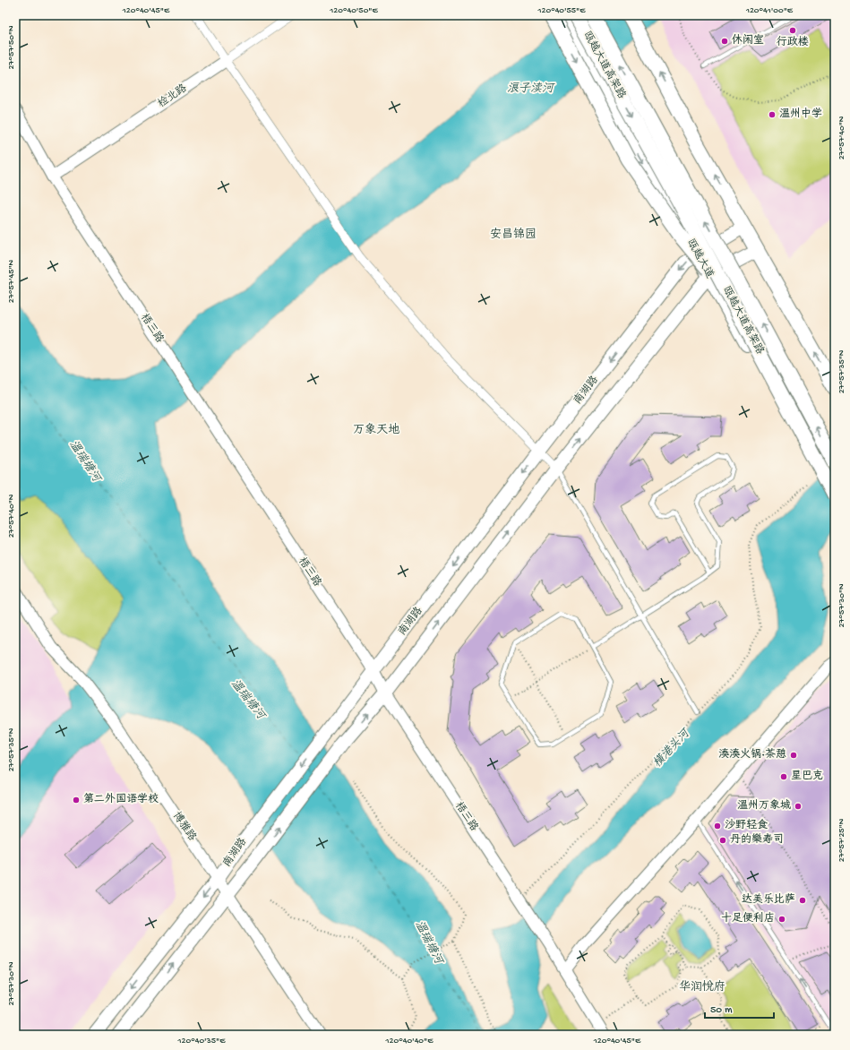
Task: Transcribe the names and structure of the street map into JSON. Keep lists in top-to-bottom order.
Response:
{
  "streets": {
    "highway": ["瓯越大道高架路", "瓯越大道"],
    "main road": ["南湖路"],
    "street": ["检北路", "梧三路", "博雅路"]
  },
  "crossings": [
    ["检北路", "梧三路"],
    ["瓯越大道", "南湖路"],
    ["梧三路", "南湖路"],
    ["南湖路", "博雅路"]
  ],
  "districts": ["安昌锦园", "万象天地", "华润悦府"],
  "water": ["浪子渎河", "温瑞塘河", "横港头河"],
  "places": [
    "行政楼",
    "休闲室",
    "温州中学",
    "湊湊火锅·茶憩",
    "星巴克",
    "第二外国语学校",
    "温州万象城",
    "沙野轻食",
    "丹的樂寿司",
    "达美乐比萨",
    "十足便利店"
  ],
  "scale_bar": "50 m",
  "coordinates": [
    "120°40'45\"E",
    "120°40'50\"E",
    "120°40'55\"E",
    "120°41'00\"E",
    "27°57'50\"N",
    "27°57'40\"N",
    "27°57'45\"N",
    "27°57'35\"N",
    "27°57'30\"N",
    "27°57'25\"N",
    "120°40'35\"E",
    "120°40'40\"E"
  ]
}
